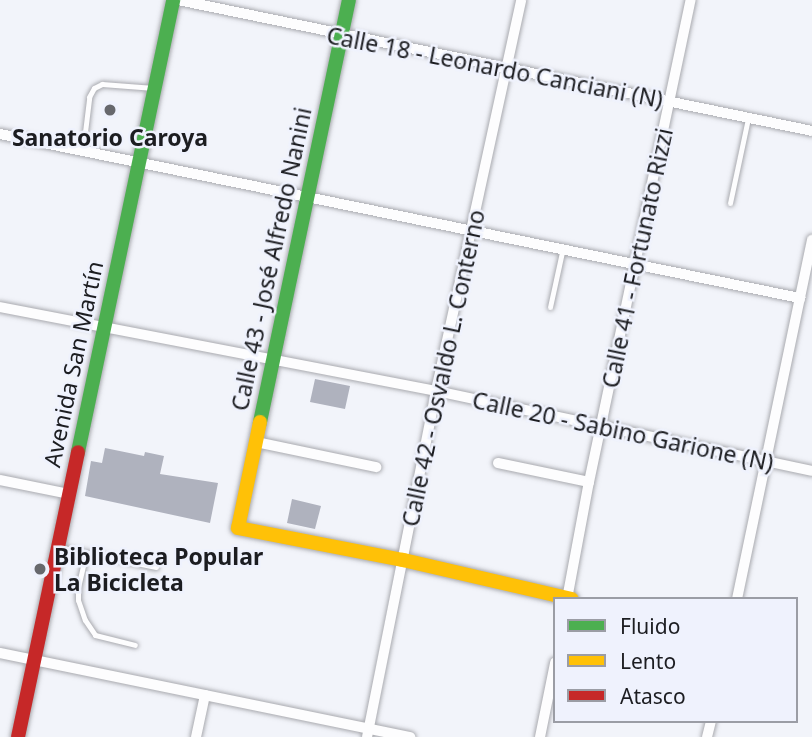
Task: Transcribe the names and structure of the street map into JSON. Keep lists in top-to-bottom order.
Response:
{
  "streets": {
    "street": [
      "Calle 18 - Leonardo Canciani (N)",
      "Calle 41 - Fortunato Rizzi",
      "Calle 43 - José Alfredo Nanini",
      "Avenida San Martín",
      "Calle 42 - Osvaldo L. Conterno",
      "Calle 20 - Sabino Garione (N)"
    ]
  },
  "crossings": [
    ["Calle 18 - Leonardo Canciani (N)", "Calle 41 - Fortunato Rizzi"],
    ["Calle 18 - Leonardo Canciani (N)", "Calle 43 - José Alfredo Nanini"],
    ["Calle 18 - Leonardo Canciani (N)", "Avenida San Martín"],
    ["Calle 18 - Leonardo Canciani (N)", "Calle 42 - Osvaldo L. Conterno"],
    ["Calle 41 - Fortunato Rizzi", "Calle 20 - Sabino Garione (N)"],
    ["Calle 43 - José Alfredo Nanini", "Calle 42 - Osvaldo L. Conterno"],
    ["Calle 43 - José Alfredo Nanini", "Calle 20 - Sabino Garione (N)"],
    ["Avenida San Martín", "Calle 20 - Sabino Garione (N)"],
    ["Calle 42 - Osvaldo L. Conterno", "Calle 20 - Sabino Garione (N)"]
  ],
  "places": ["Sanatorio Caroya", "Biblioteca Popular La Bicicleta"],
  "legend": ["Fluido", "Lento", "Atasco"]
}
